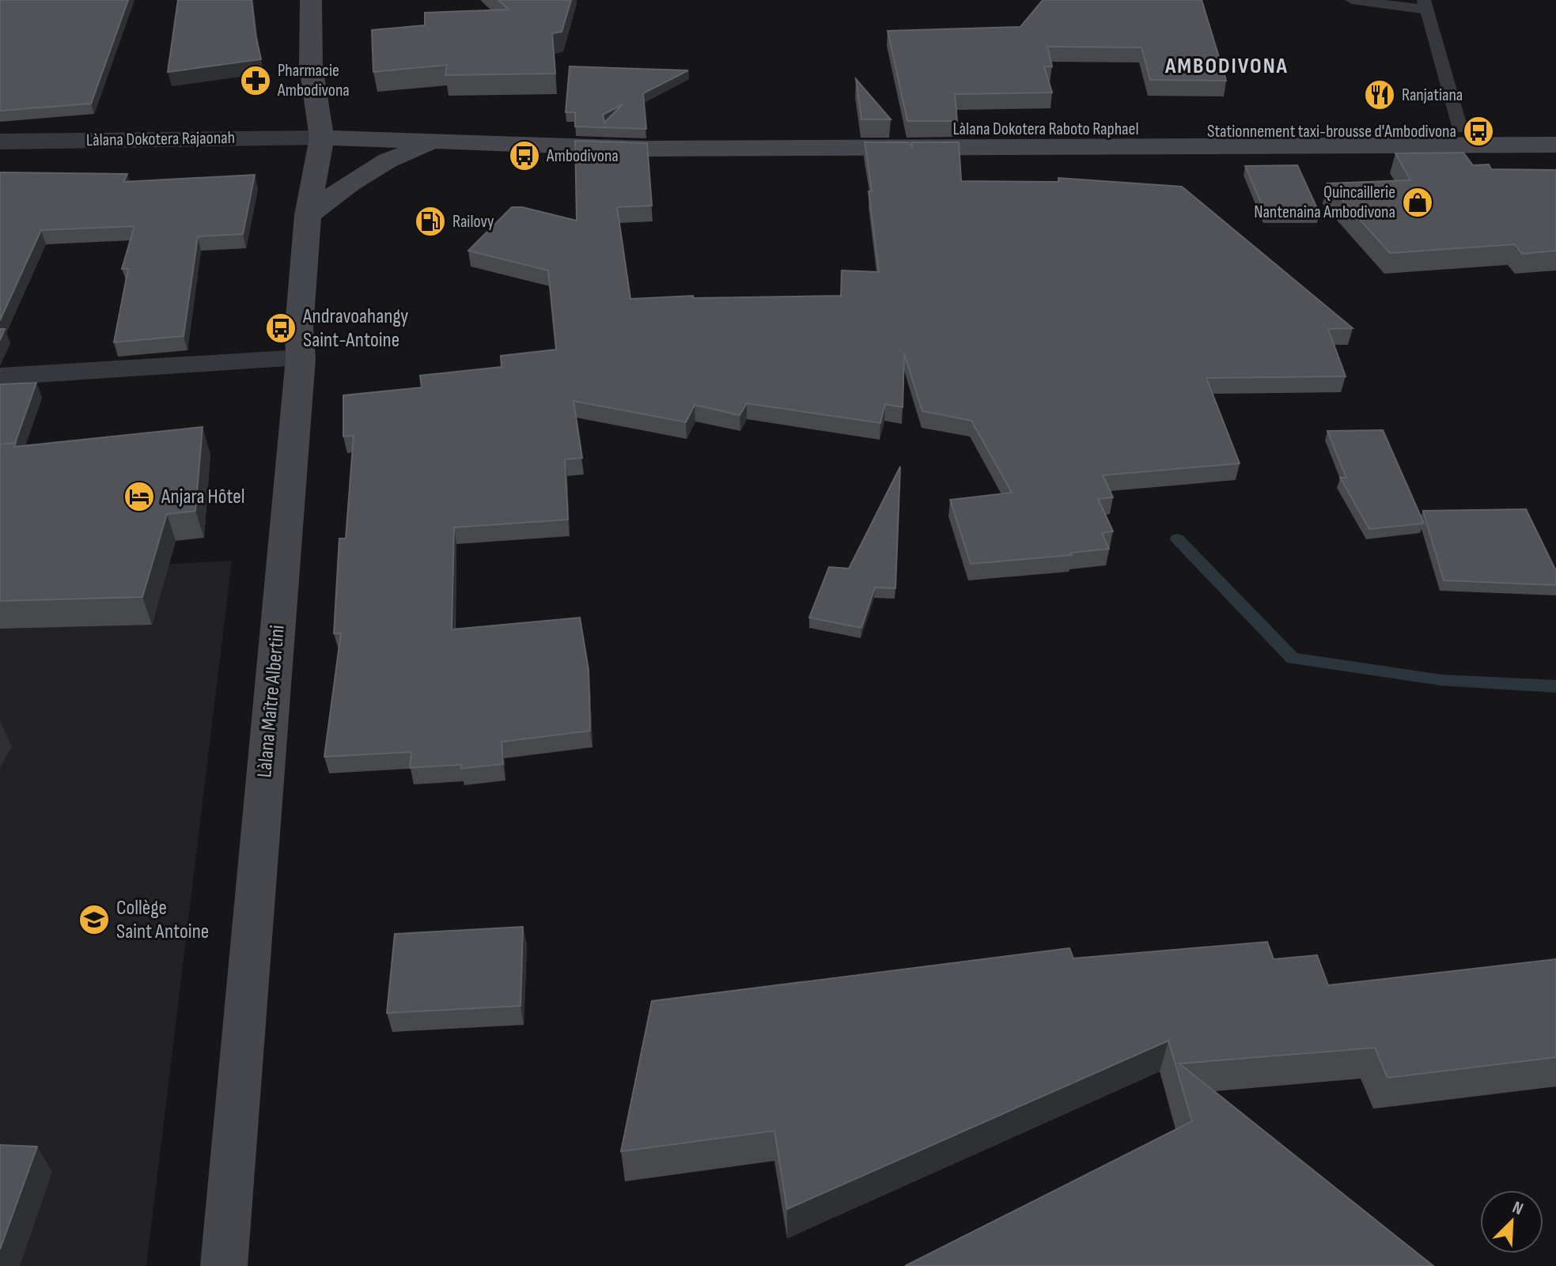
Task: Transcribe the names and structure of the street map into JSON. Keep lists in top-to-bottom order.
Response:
{
  "streets": {
    "main road": ["Làlana Dokotera Raboto Raphael", "Làlana Maître Albertini"],
    "street": ["Làlana Dokotera Rajaonah"]
  },
  "crossings": [
    ["Làlana Dokotera Raboto Raphael", "Làlana Dokotera Rajaonah"],
    ["Làlana Dokotera Raboto Raphael", "Làlana Maître Albertini"],
    ["Làlana Dokotera Rajaonah", "Làlana Maître Albertini"]
  ],
  "districts": ["AMBODIVONA"],
  "places": {
    "pharmacy": ["Pharmacie Ambodivona"],
    "restaurant": ["Ranjatiana"],
    "bus stop": ["Stationnement taxi-brousse d'Ambodivona", "Ambodivona", "Andravoahangy Saint-Antoine"],
    "shop": ["Quincaillerie Nantenaina Ambodivona"],
    "fuel station": ["Railovy"],
    "hotel": ["Anjara Hôtel"],
    "school or university": ["Collège Saint Antoine"]
  },
  "north": "top right"
}
